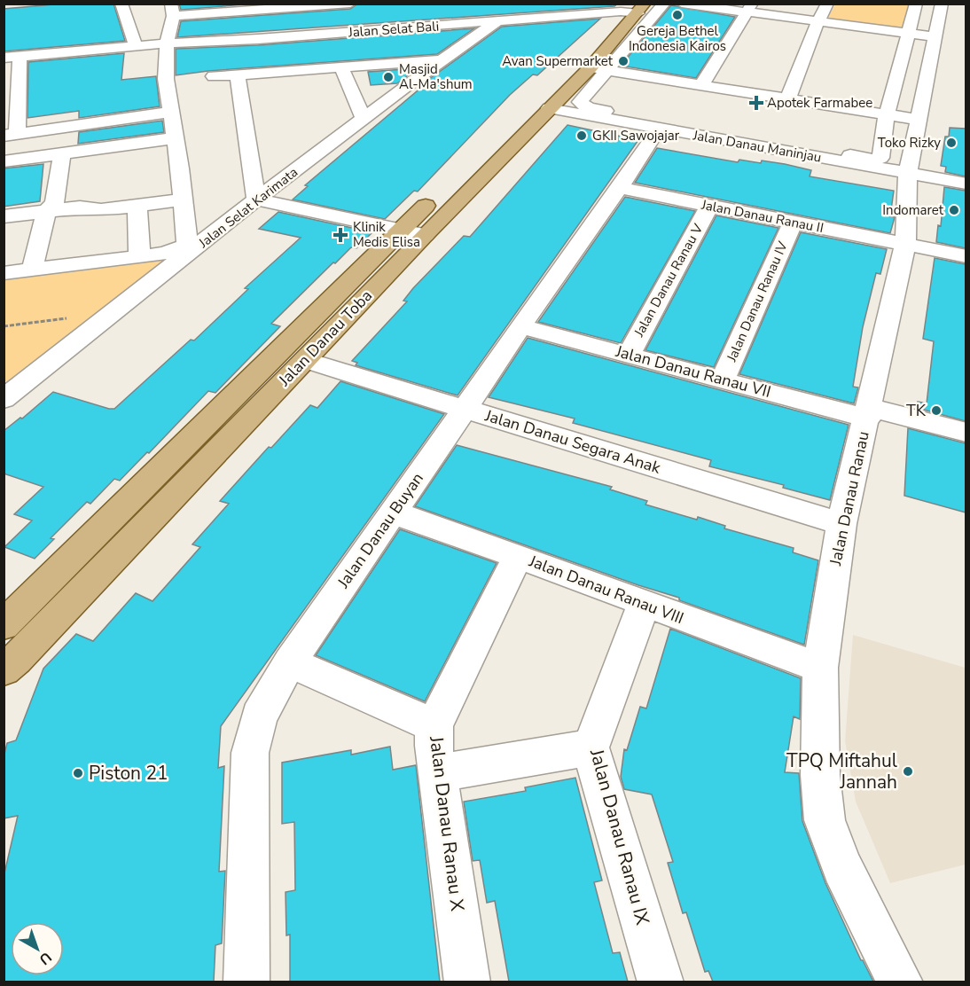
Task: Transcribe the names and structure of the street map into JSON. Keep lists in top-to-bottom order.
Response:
{
  "streets": {
    "main road": ["Jalan Danau Toba"],
    "street": [
      "Jalan Selat Bali",
      "Jalan Danau Maninjau",
      "Jalan Selat Karimata",
      "Jalan Danau Ranau II",
      "Jalan Danau Ranau V",
      "Jalan Danau Ranau IV",
      "Jalan Danau Ranau VII",
      "Jalan Danau Segara Anak",
      "Jalan Danau Ranau",
      "Jalan Danau Buyan",
      "Jalan Danau Ranau VIII",
      "Jalan Danau Ranau X",
      "Jalan Danau Ranau IX"
    ]
  },
  "crossings": [
    ["Jalan Selat Bali", "Jalan Selat Karimata"],
    ["Jalan Selat Bali", "Jalan Danau Toba"],
    ["Jalan Danau Maninjau", "Jalan Danau Toba"],
    ["Jalan Danau Maninjau", "Jalan Danau Ranau"],
    ["Jalan Danau Maninjau", "Jalan Danau Buyan"],
    ["Jalan Danau Ranau II", "Jalan Danau Ranau V"],
    ["Jalan Danau Ranau II", "Jalan Danau Ranau IV"],
    ["Jalan Danau Ranau II", "Jalan Danau Ranau"],
    ["Jalan Danau Ranau II", "Jalan Danau Buyan"],
    ["Jalan Danau Ranau V", "Jalan Danau Ranau VII"],
    ["Jalan Danau Ranau IV", "Jalan Danau Ranau VII"],
    ["Jalan Danau Toba", "Jalan Danau Segara Anak"],
    ["Jalan Danau Ranau VII", "Jalan Danau Ranau"],
    ["Jalan Danau Ranau VII", "Jalan Danau Buyan"],
    ["Jalan Danau Segara Anak", "Jalan Danau Ranau"],
    ["Jalan Danau Segara Anak", "Jalan Danau Buyan"],
    ["Jalan Danau Ranau", "Jalan Danau Ranau VIII"],
    ["Jalan Danau Buyan", "Jalan Danau Ranau VIII"],
    ["Jalan Danau Ranau VIII", "Jalan Danau Ranau X"],
    ["Jalan Danau Ranau VIII", "Jalan Danau Ranau IX"]
  ],
  "places": {
    "other": [
      "Gereja Bethel Indonesia Kairos",
      "Avan Supermarket",
      "Masjid Al-Ma'shum",
      "GKII Sawojajar",
      "Toko Rizky",
      "Indomaret",
      "TK",
      "TPQ Miftahul Jannah",
      "Piston 21"
    ],
    "health": ["Apotek Farmabee", "Klinik Medis Elisa"]
  },
  "north": "bottom right"
}
